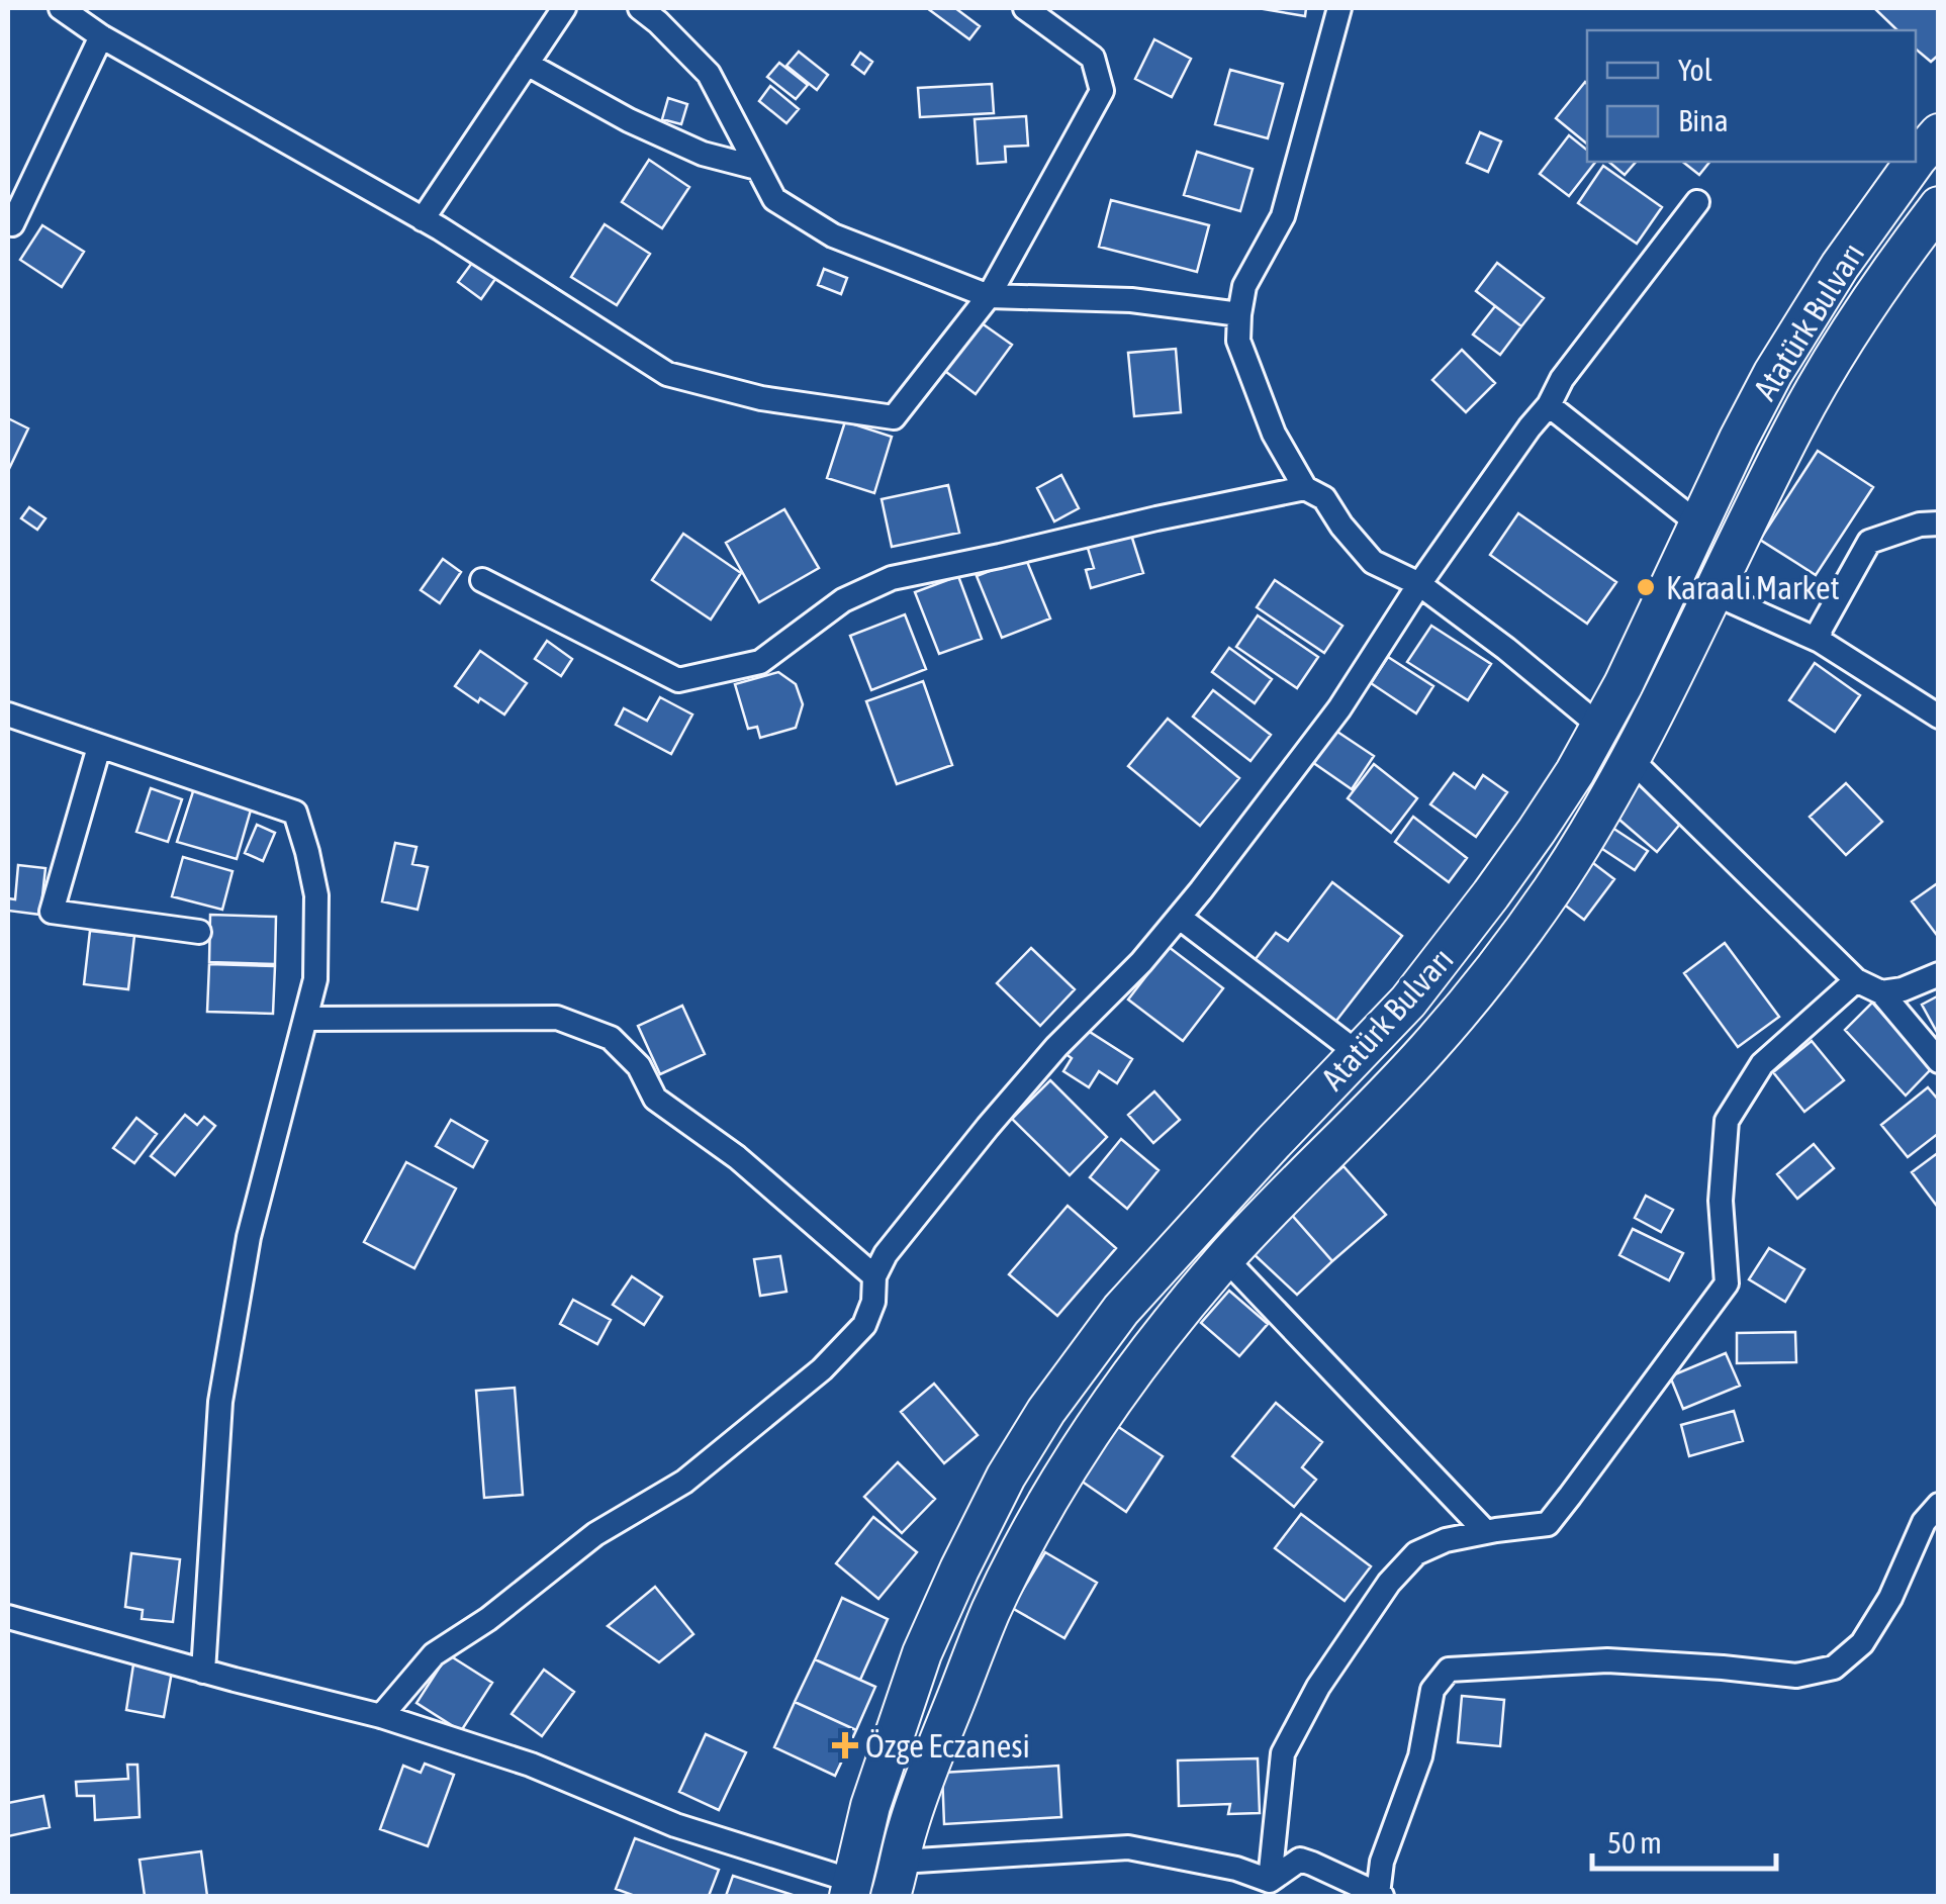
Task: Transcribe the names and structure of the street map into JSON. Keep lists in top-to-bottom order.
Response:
{
  "streets": {
    "highway": ["Atatürk Bulvarı"]
  },
  "places": {
    "other": ["Karaali Market"],
    "health": ["Özge Eczanesi"]
  },
  "legend": ["Yol", "Bina"],
  "scale_bar": "50 m"
}
